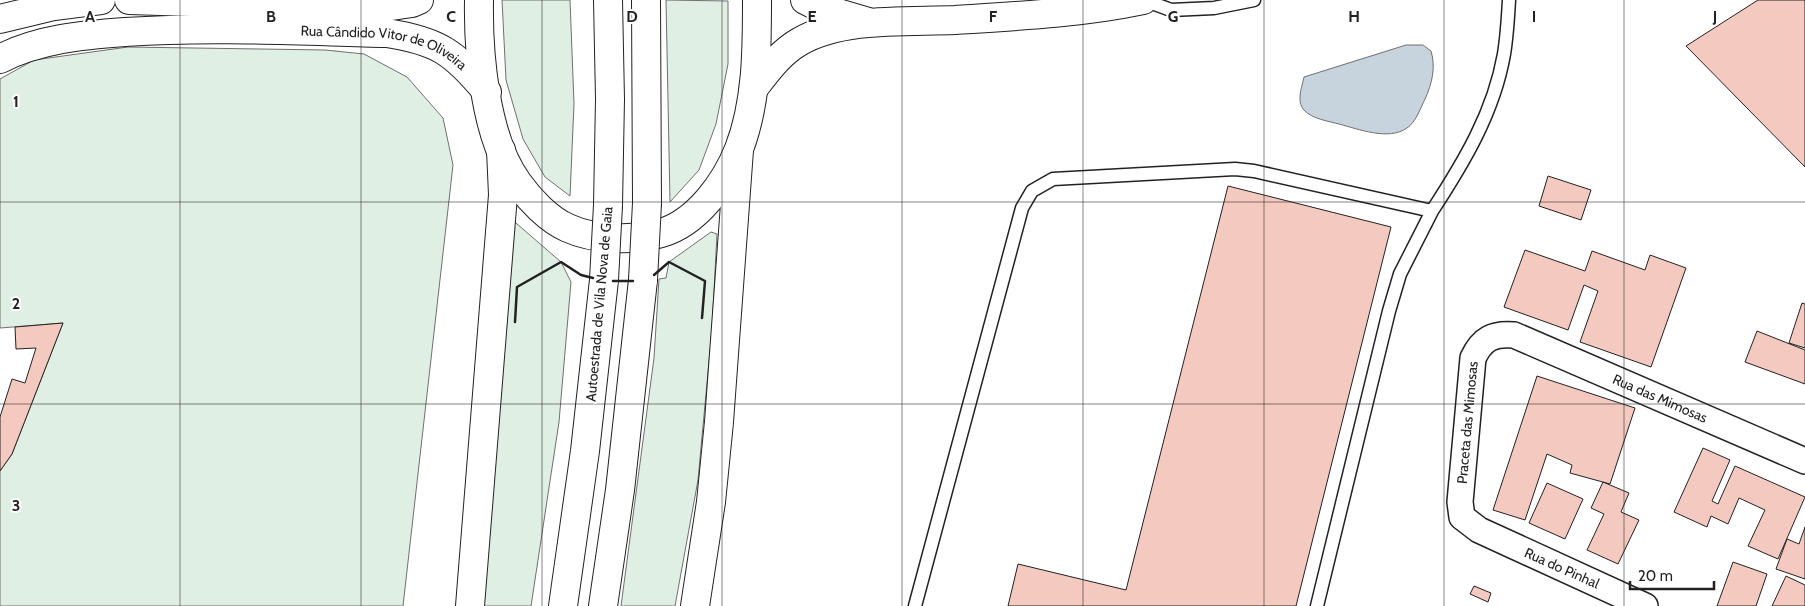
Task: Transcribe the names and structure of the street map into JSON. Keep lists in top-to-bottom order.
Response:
{
  "streets": {
    "main road": ["Rua Cândido Vitor de Oliveira", "Autoestrada de Vila Nova de Gaia"],
    "street": ["Rua das Mimosas", "Praceta das Mimosas", "Rua do Pinhal"]
  },
  "crossings": [
    ["Rua das Mimosas", "Praceta das Mimosas"],
    ["Praceta das Mimosas", "Rua do Pinhal"]
  ],
  "scale_bar": "20 m",
  "grid": {
    "columns": [
      "A",
      "B",
      "C",
      "D",
      "E",
      "F",
      "G",
      "H",
      "I",
      "J"
    ],
    "rows": ["1", "2", "3"]
  }
}
